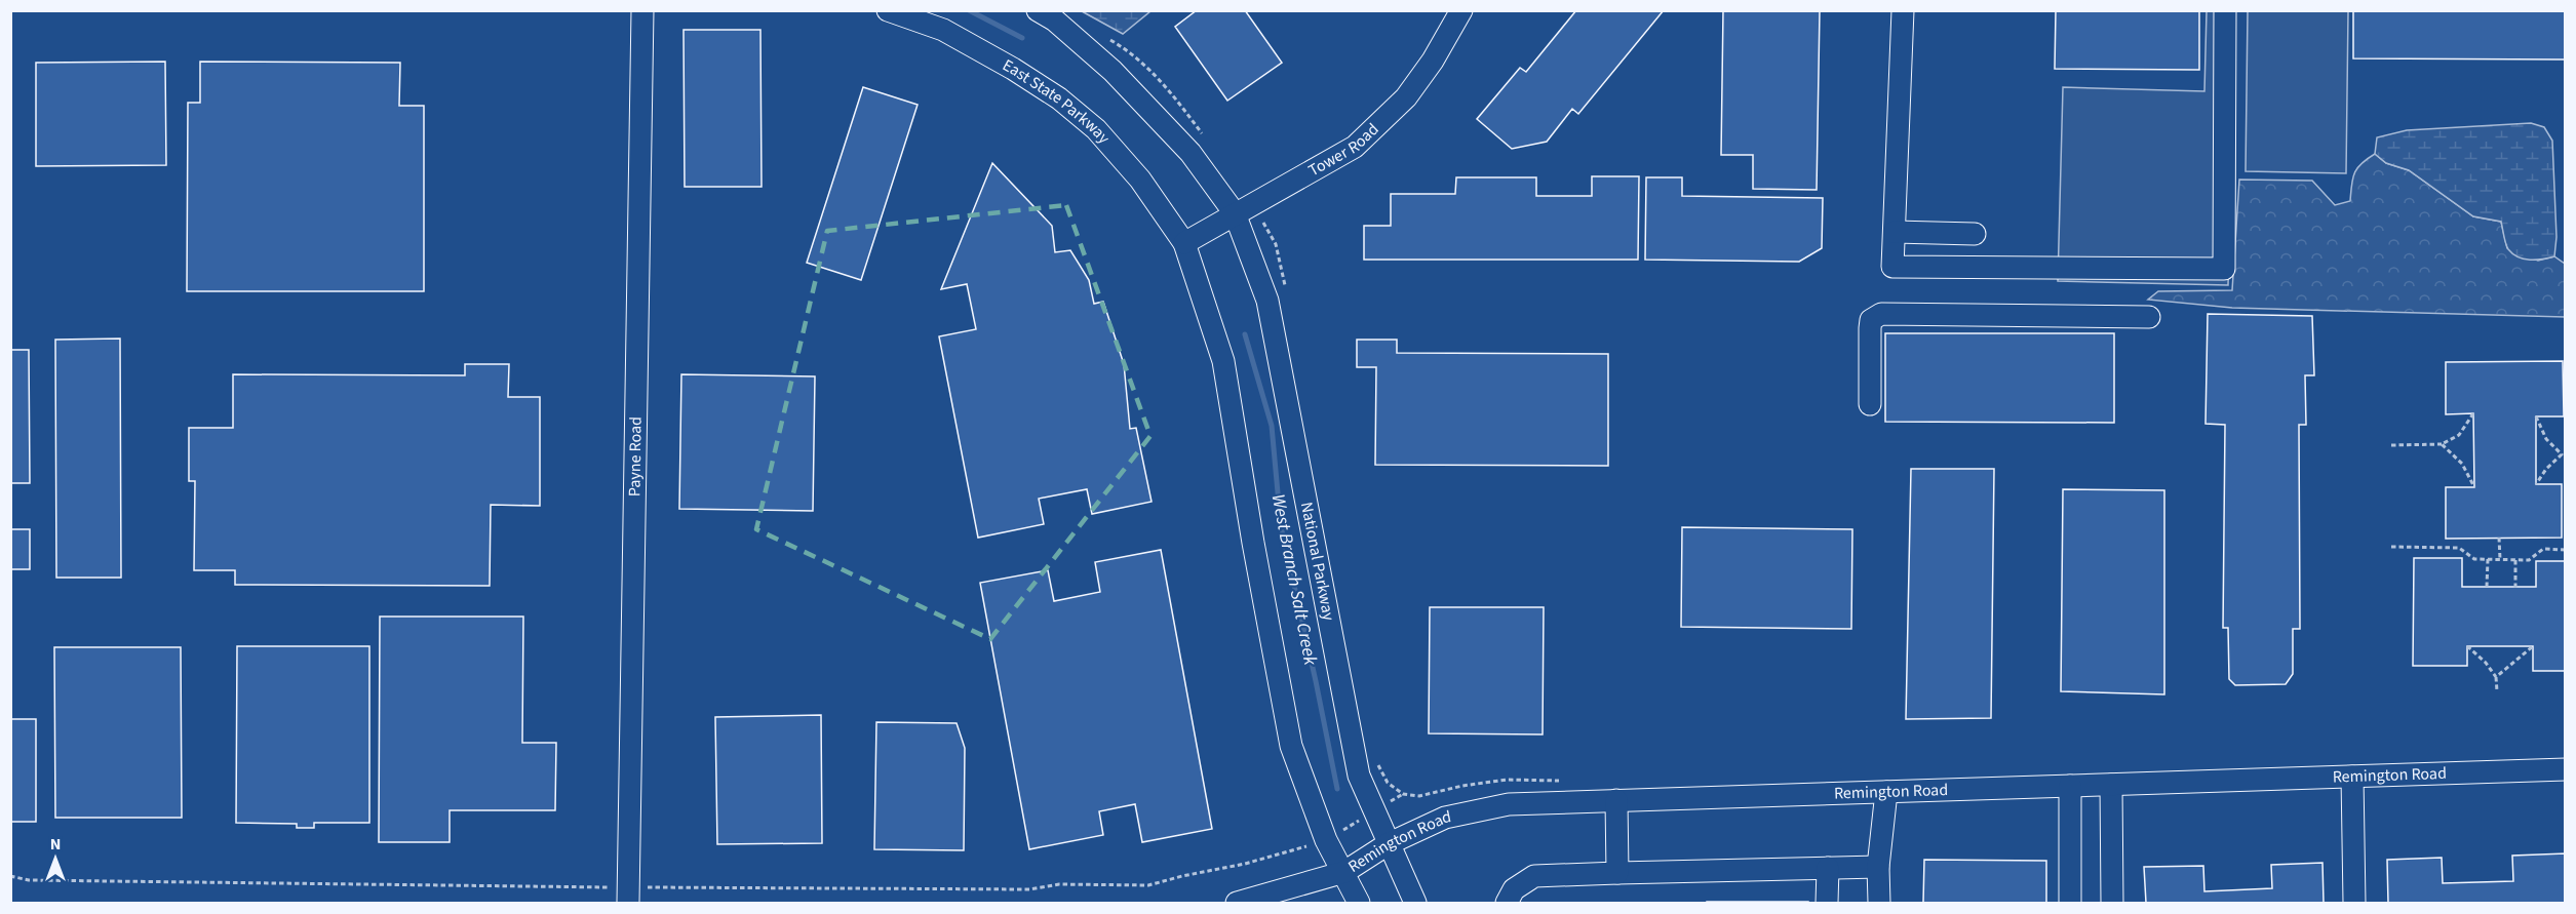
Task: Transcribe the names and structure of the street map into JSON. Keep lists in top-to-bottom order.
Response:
{
  "streets": {
    "street": [
      "East State Parkway",
      "Tower Road",
      "Payne Road",
      "National Parkway",
      "Remington Road"
    ]
  },
  "crossings": [
    ["East State Parkway", "Tower Road"],
    ["Tower Road", "National Parkway"],
    ["National Parkway", "Remington Road"]
  ],
  "water": ["West Branch Salt Creek"],
  "north": "top"
}
